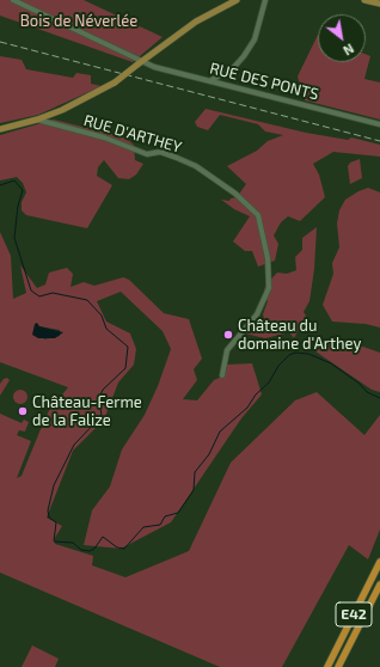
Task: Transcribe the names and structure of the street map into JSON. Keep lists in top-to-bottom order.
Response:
{
  "streets": {
    "highway": ["E42"],
    "street": ["RUE DES PONTS", "RUE D'ARTHEY"]
  },
  "parks": ["Bois de Néverlée"],
  "places": ["Château du domaine d'Arthey", "Château-Ferme de la Falize"],
  "north": "bottom right"
}
